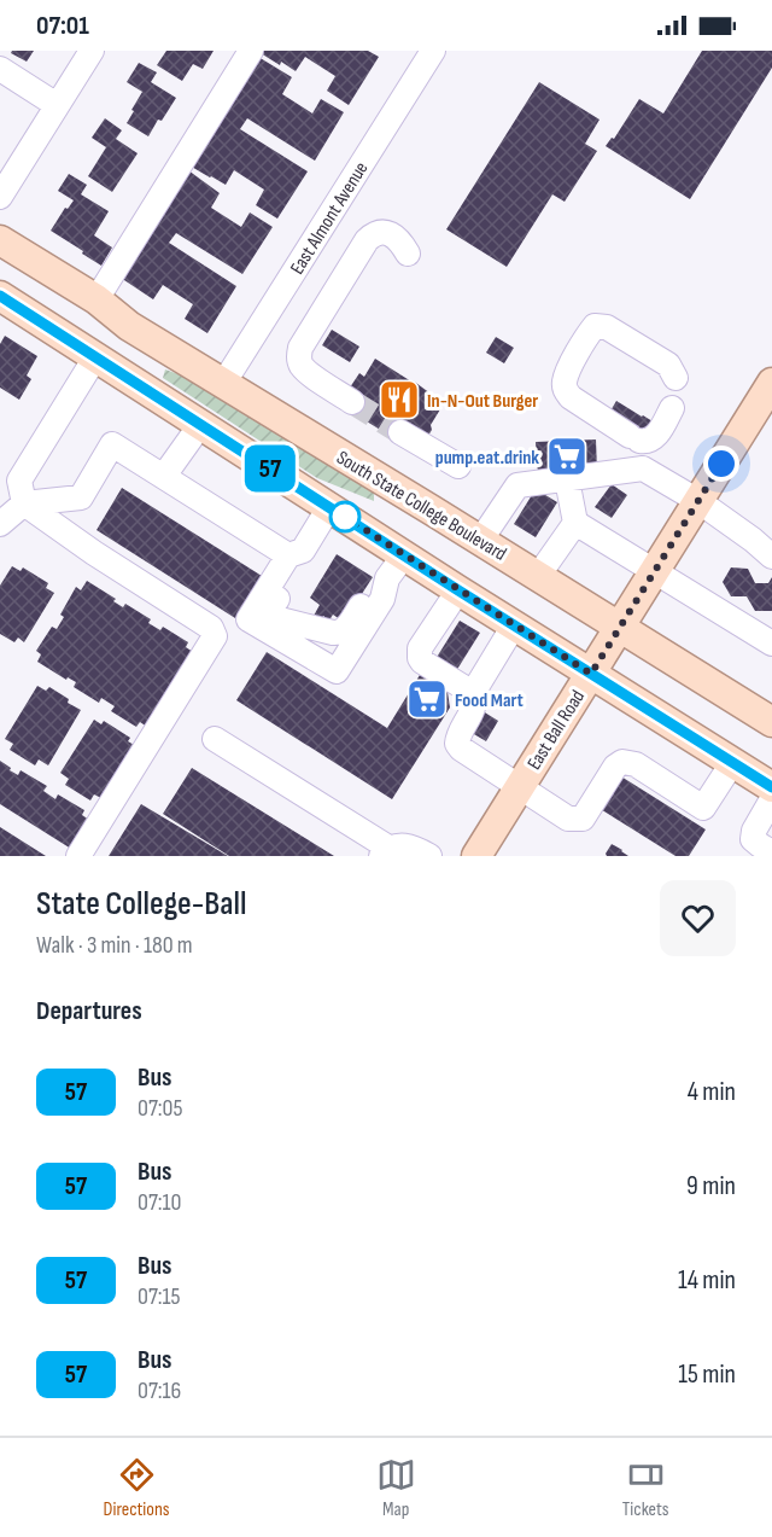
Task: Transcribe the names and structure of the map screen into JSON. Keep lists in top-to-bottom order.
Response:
{
  "streets": {
    "main road": ["South State College Boulevard", "East Ball Road"],
    "street": ["East Almont Avenue"]
  },
  "crossings": [
    ["East Almont Avenue", "South State College Boulevard"],
    ["South State College Boulevard", "East Ball Road"]
  ],
  "places": {
    "restaurant": ["In-N-Out Burger"],
    "supermarket": ["pump.eat.drink", "Food Mart"]
  },
  "lines": ["bus line 57"],
  "page": {
    "status": "07:01",
    "on_map": "57",
    "heading": [
      ["State College-Ball", "Walk · 3 min · 180 m"],
      "Departures"
    ],
    "list": [
      {
        "mark": "57",
        "name": "Bus",
        "note": "07:05",
        "value": "4 min"
      },
      {
        "mark": "57",
        "name": "Bus",
        "note": "07:10",
        "value": "9 min"
      },
      {
        "mark": "57",
        "name": "Bus",
        "note": "07:15",
        "value": "14 min"
      },
      {
        "mark": "57",
        "name": "Bus",
        "note": "07:16",
        "value": "15 min"
      }
    ],
    "tabs": ["Directions", "Map", "Tickets"]
  }
}
